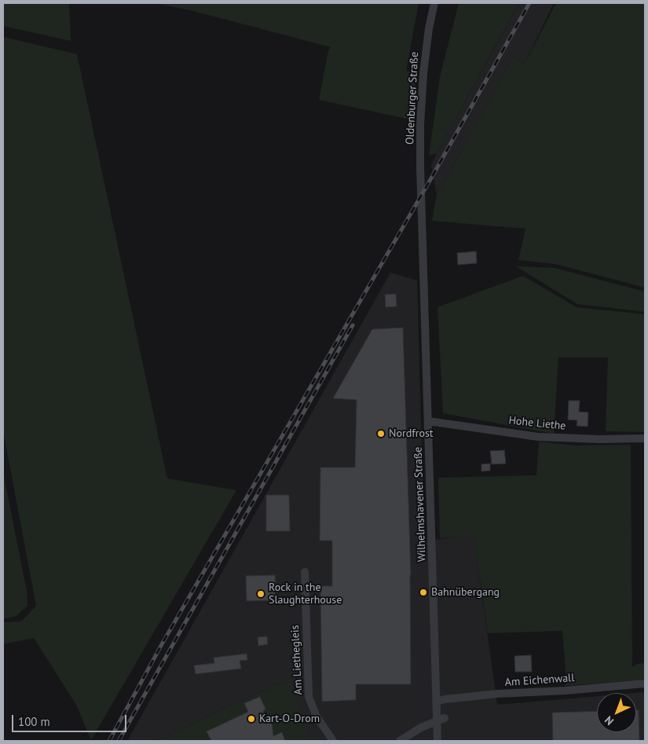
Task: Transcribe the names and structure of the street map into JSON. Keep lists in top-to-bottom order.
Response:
{
  "streets": {
    "street": [
      "Oldenburger Straße",
      "Hohe Liethe",
      "Wilhelmshavener Straße",
      "Am Liethegleis",
      "Am Eichenwall"
    ]
  },
  "crossings": [
    ["Oldenburger Straße", "Wilhelmshavener Straße"],
    ["Hohe Liethe", "Wilhelmshavener Straße"],
    ["Wilhelmshavener Straße", "Am Eichenwall"]
  ],
  "places": [
    "Nordfrost",
    "Bahnübergang",
    "Rock in the Slaughterhouse",
    "Kart-O-Drom"
  ],
  "scale_bar": "100 m",
  "north": "bottom left"
}
